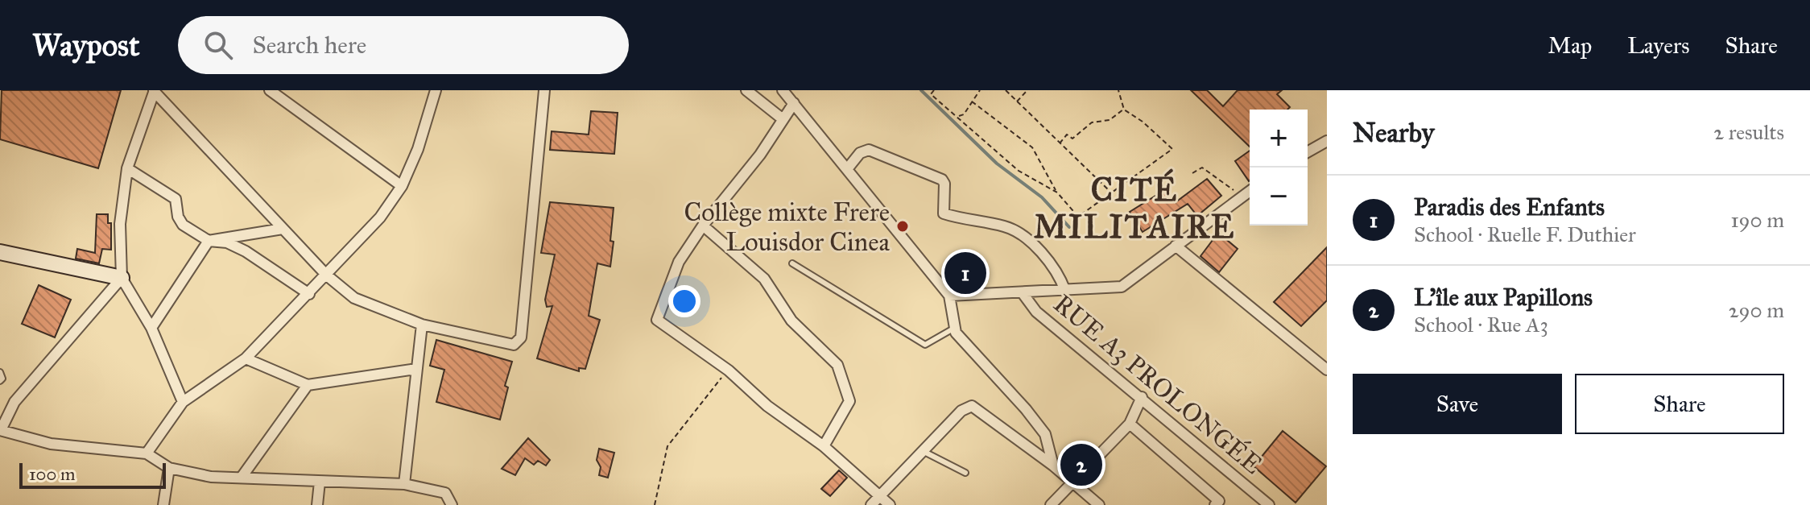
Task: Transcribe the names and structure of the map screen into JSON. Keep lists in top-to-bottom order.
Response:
{
  "streets": {
    "street": ["RUE A3 PROLONGÉE"]
  },
  "districts": ["CITÉ MILITAIRE"],
  "places": ["Collège mixte Frere Louisdor Cinea"],
  "scale_bar": "100 m",
  "page": {
    "header": "Waypost",
    "search": "Search here",
    "nav": ["Map", "Layers", "Share"],
    "heading": ["Nearby", "2 results"],
    "map_buttons": ["+", "−"],
    "list": [
      {
        "mark": "1",
        "name": "Paradis des Enfants",
        "note": "School · Ruelle F. Duthier",
        "value": "190 m"
      },
      {
        "mark": "2",
        "name": "L'île aux Papillons",
        "note": "School · Rue A3",
        "value": "290 m"
      }
    ],
    "pins": ["1", "2"],
    "buttons": ["Save", "Share"],
    "scale": "100 m"
  }
}
